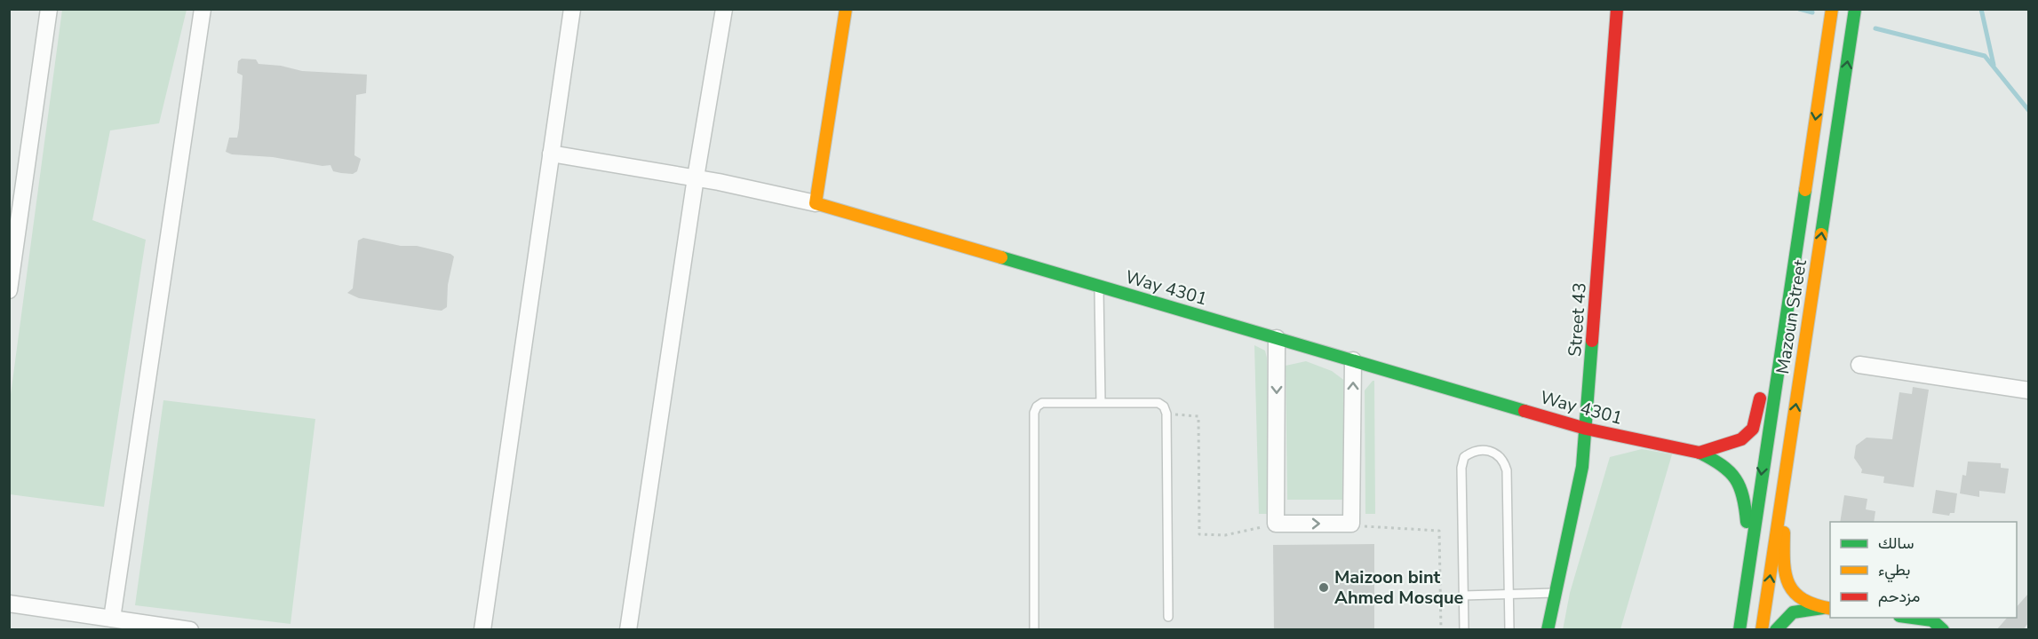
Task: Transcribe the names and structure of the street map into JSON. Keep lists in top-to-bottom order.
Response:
{
  "streets": {
    "street": ["Way 4301", "Mazoun Street", "Street 43"]
  },
  "crossings": [
    ["Way 4301", "Mazoun Street"],
    ["Way 4301", "Street 43"]
  ],
  "places": ["Maizoon bint Ahmed Mosque"],
  "legend": ["سالك", "بطيء", "مزدحم"]
}
